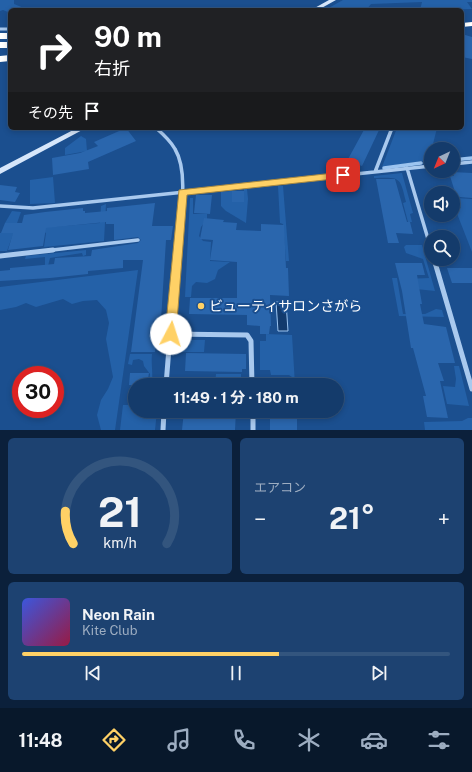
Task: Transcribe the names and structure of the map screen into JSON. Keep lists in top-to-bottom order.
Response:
{
  "places": ["ビューティサロンさがら"],
  "north": "bottom left",
  "page": {
    "turn": ["90 m", "右折"],
    "then": "その先",
    "limit": "30",
    "trip": "11:49 · 1 分 · 180 m",
    "tile": "エアコン",
    "heat": ["−", "21°", "+"],
    "song": ["Neon Rain", "Kite Club"],
    "tabs": "11:48",
    "gauge": ["21", "km/h"]
  }
}
